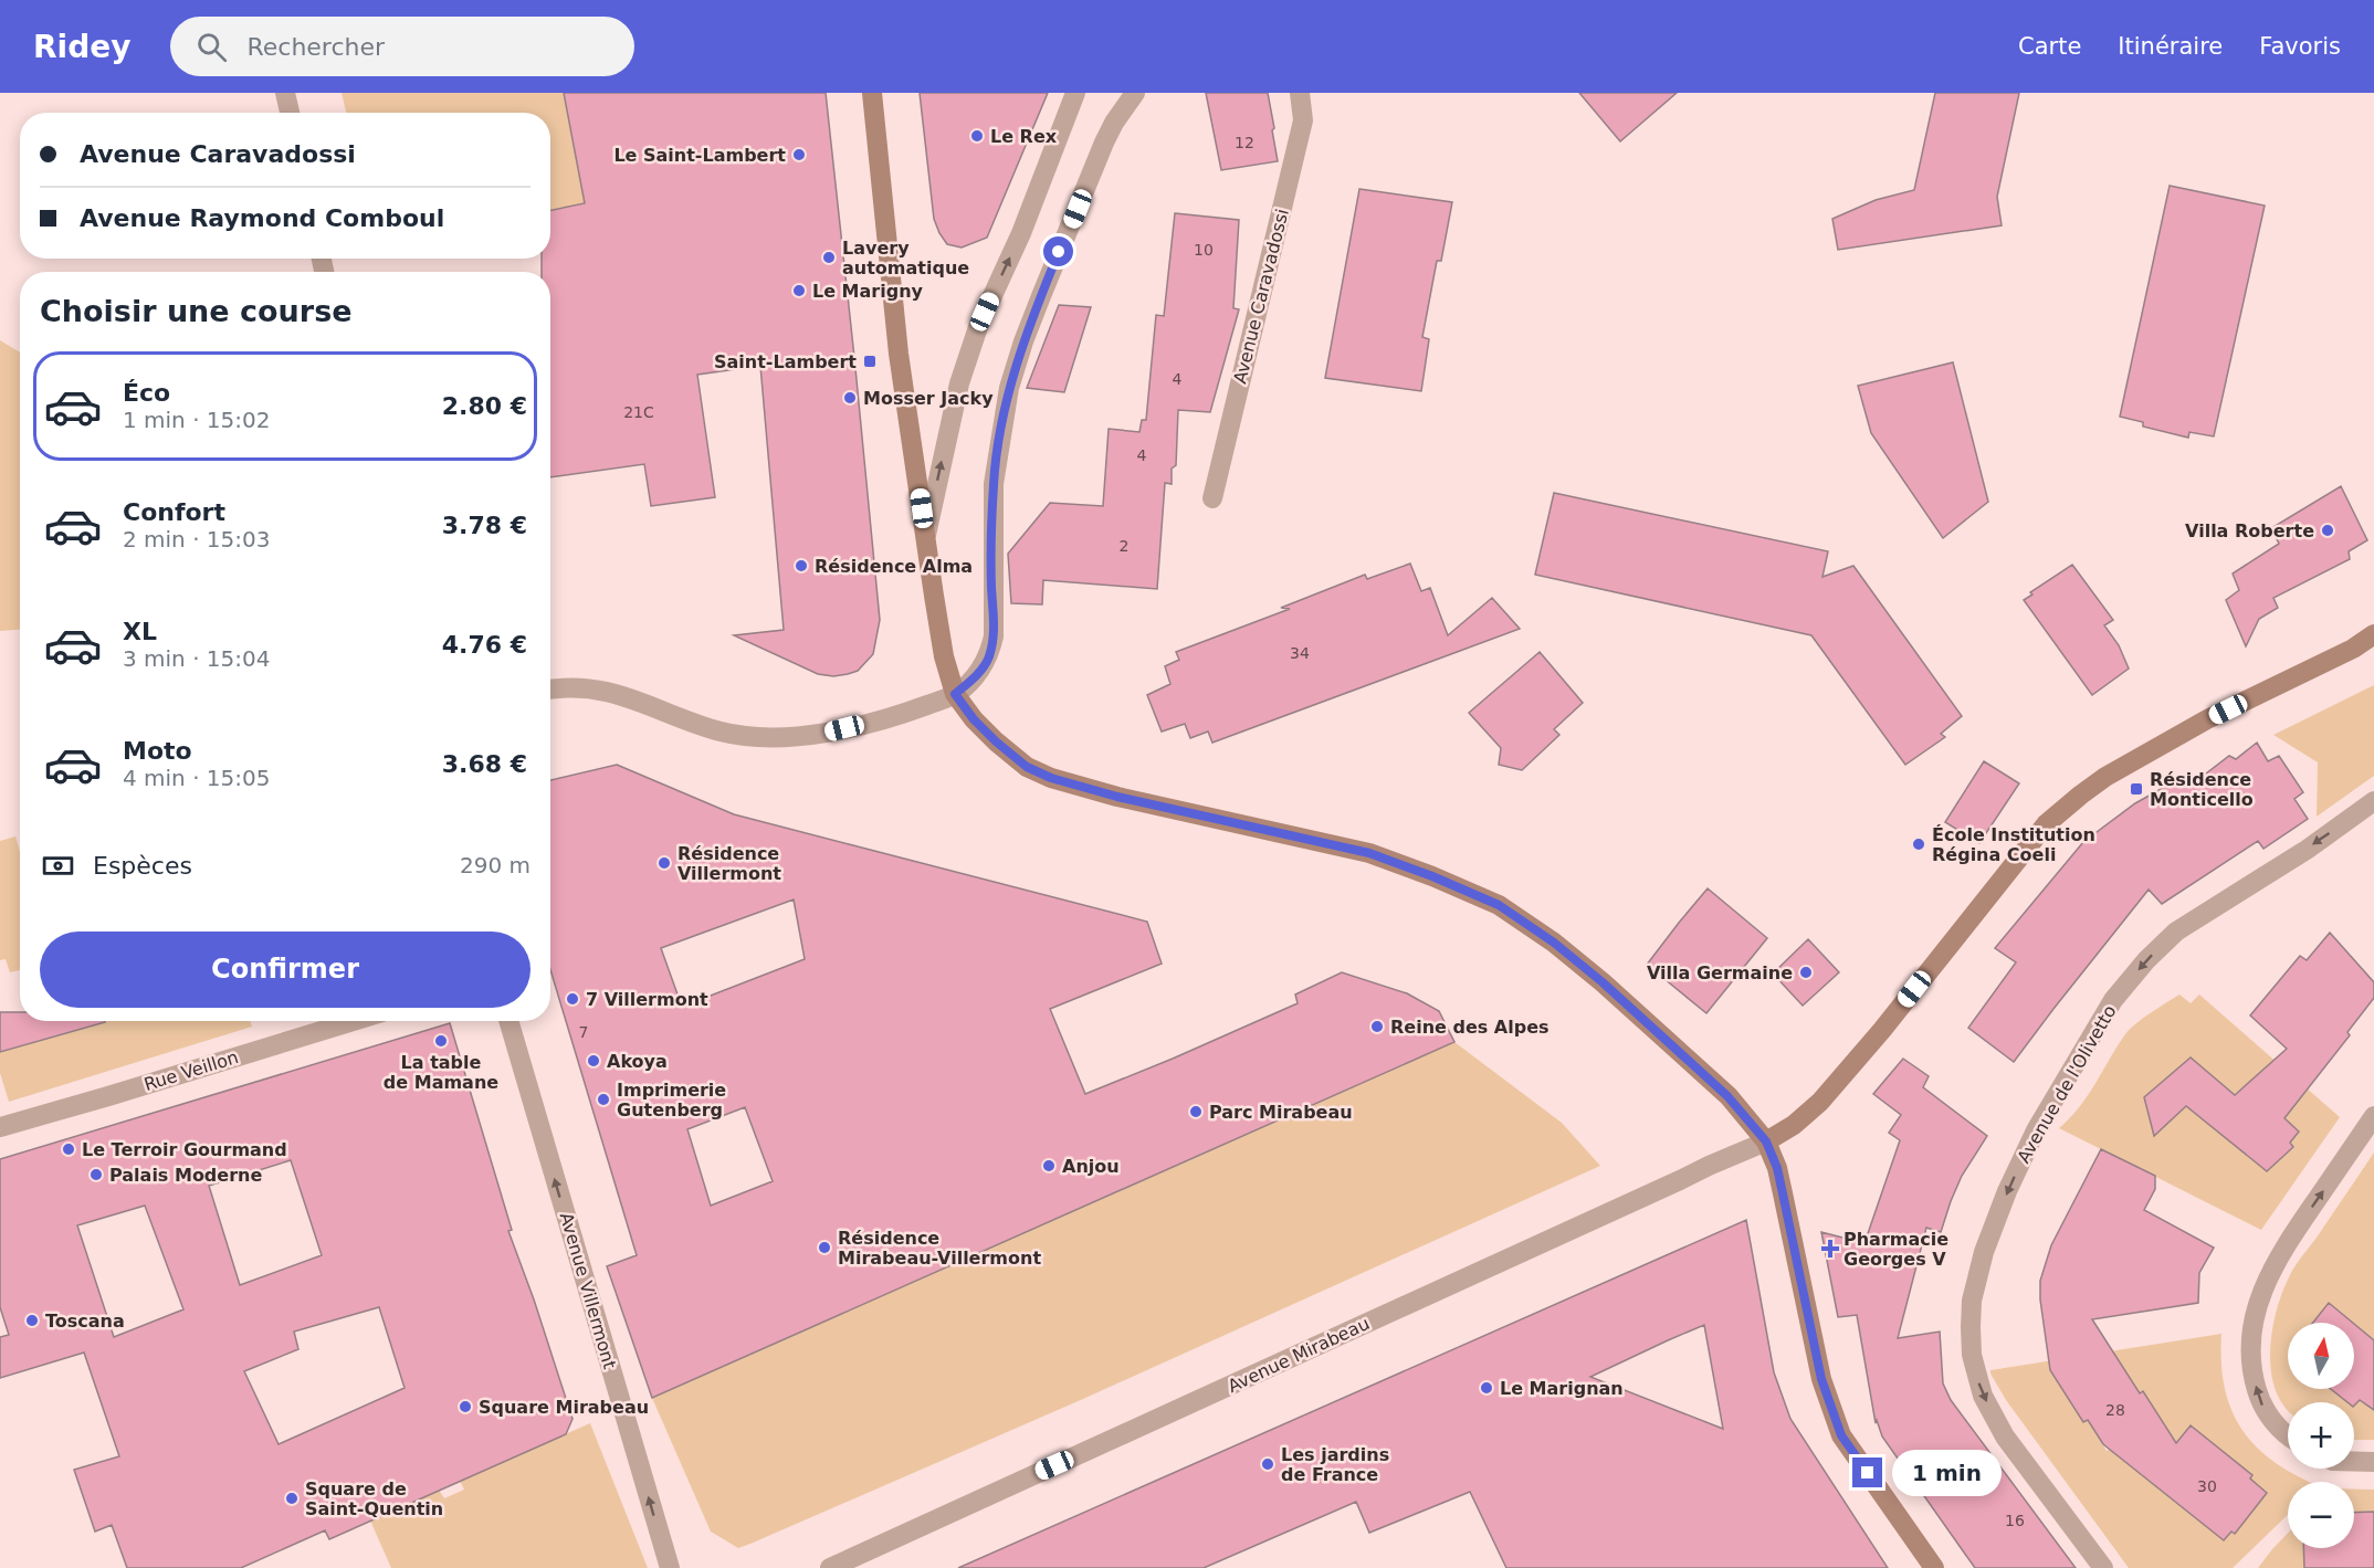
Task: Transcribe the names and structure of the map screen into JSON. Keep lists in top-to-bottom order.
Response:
{
  "streets": {
    "street": [
      "Avenue Caravadossi",
      "Rue Veillon",
      "Avenue de l'Olivetto",
      "Avenue Villermont",
      "Avenue Mirabeau"
    ]
  },
  "one_way": ["Avenue de l'Olivetto", "Avenue Villermont"],
  "places": {
    "other": [
      "Le Rex",
      "Le Saint-Lambert",
      "Lavery automatique",
      "Le Marigny",
      "Mosser Jacky",
      "Villa Roberte",
      "Résidence Alma",
      "École Institution Régina Coeli",
      "Résidence Villermont",
      "Villa Germaine",
      "7 Villermont",
      "Reine des Alpes",
      "La table de Mamane",
      "Akoya",
      "Imprimerie Gutenberg",
      "Parc Mirabeau",
      "Le Terroir Gourmand",
      "Anjou",
      "Palais Moderne",
      "Résidence Mirabeau-Villermont",
      "Toscana",
      "Le Marignan",
      "Square Mirabeau",
      "Les jardins de France",
      "Square de Saint-Quentin"
    ],
    "transit": ["Saint-Lambert", "Résidence Monticello"],
    "health": ["Pharmacie Georges V"]
  },
  "house_numbers": [
    "12",
    "10",
    "4",
    "21C",
    "4",
    "2",
    "34",
    "7",
    "28",
    "30",
    "16"
  ],
  "north": "top",
  "page": {
    "header": "Ridey",
    "search": "Rechercher",
    "nav": ["Carte", "Itinéraire", "Favoris"],
    "banner": ["Avenue Caravadossi", "Avenue Raymond Comboul"],
    "heading": "Choisir une course",
    "list": [
      {
        "name": "Éco",
        "note": "1 min · 15:02",
        "value": "2.80 €"
      },
      {
        "name": "Confort",
        "note": "2 min · 15:03",
        "value": "3.78 €"
      },
      {
        "name": "XL",
        "note": "3 min · 15:04",
        "value": "4.76 €"
      },
      {
        "name": "Moto",
        "note": "4 min · 15:05",
        "value": "3.68 €"
      }
    ],
    "pay": ["Espèces", "290 m"],
    "buttons": "Confirmer",
    "map_buttons": ["+", "−"],
    "bubble": "1 min"
  }
}
